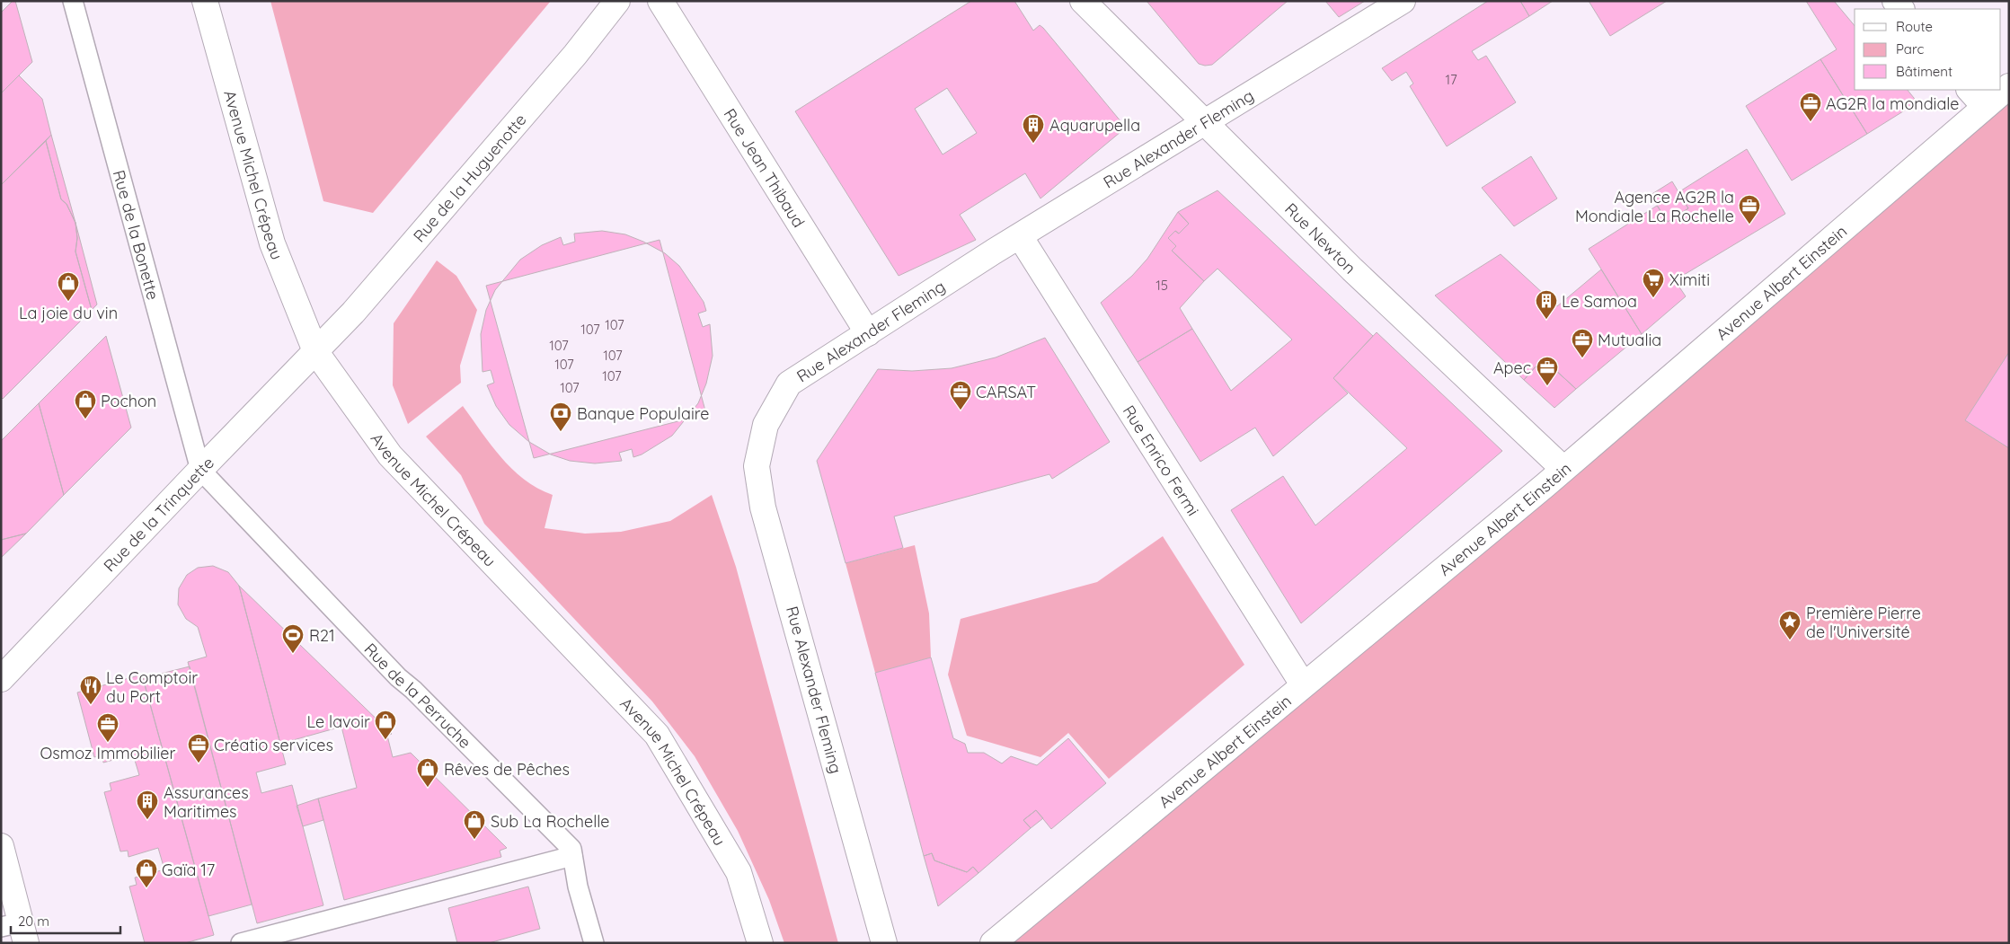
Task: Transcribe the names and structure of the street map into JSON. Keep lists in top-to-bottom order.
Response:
{
  "streets": {
    "street": [
      "Rue Alexander Fleming",
      "Rue Jean Thibaud",
      "Avenue Michel Crépeau",
      "Rue de la Huguenotte",
      "Rue Newton",
      "Avenue Albert Einstein",
      "Rue Enrico Fermi",
      "Rue de la Trinquette"
    ],
    "lane": ["Rue de la Bonette", "Rue de la Perruche"]
  },
  "crossings": [
    ["Rue Alexander Fleming", "Rue Jean Thibaud"],
    ["Rue Alexander Fleming", "Rue Newton"],
    ["Rue Alexander Fleming", "Rue Enrico Fermi"],
    ["Avenue Michel Crépeau", "Rue de la Huguenotte"],
    ["Avenue Michel Crépeau", "Rue de la Trinquette"],
    ["Rue de la Huguenotte", "Rue de la Trinquette"],
    ["Rue de la Bonette", "Rue de la Trinquette"],
    ["Rue de la Bonette", "Rue de la Perruche"],
    ["Rue Newton", "Avenue Albert Einstein"],
    ["Avenue Albert Einstein", "Rue Enrico Fermi"],
    ["Rue de la Trinquette", "Rue de la Perruche"]
  ],
  "places": {
    "office": [
      "AG2R la mondiale",
      "Agence AG2R la Mondiale La Rochelle",
      "Mutualia",
      "Apec",
      "CARSAT",
      "Osmoz Immobilier",
      "Créatio services"
    ],
    "building": ["Aquarupella", "Le Samoa", "Assurances Maritimes"],
    "supermarket": ["Ximiti"],
    "shop": [
      "La joie du vin",
      "Pochon",
      "Le lavoir",
      "Rêves de Pêches",
      "Sub La Rochelle",
      "Gaïa 17"
    ],
    "bank": ["Banque Populaire"],
    "place": ["Première Pierre de l'Université"],
    "sports": ["R21"],
    "restaurant": ["Le Comptoir du Port"]
  },
  "house_numbers": [
    "17",
    "15",
    "107",
    "107",
    "107",
    "107",
    "107",
    "107",
    "107"
  ],
  "legend": ["Route", "Parc", "Bâtiment"],
  "scale_bar": "20 m"
}
